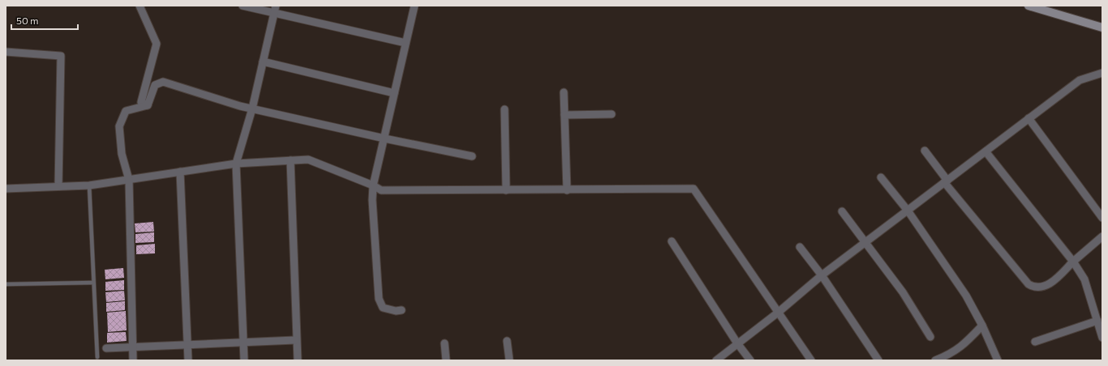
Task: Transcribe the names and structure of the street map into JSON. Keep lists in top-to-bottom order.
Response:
{
  "scale_bar": "50 m"
}
